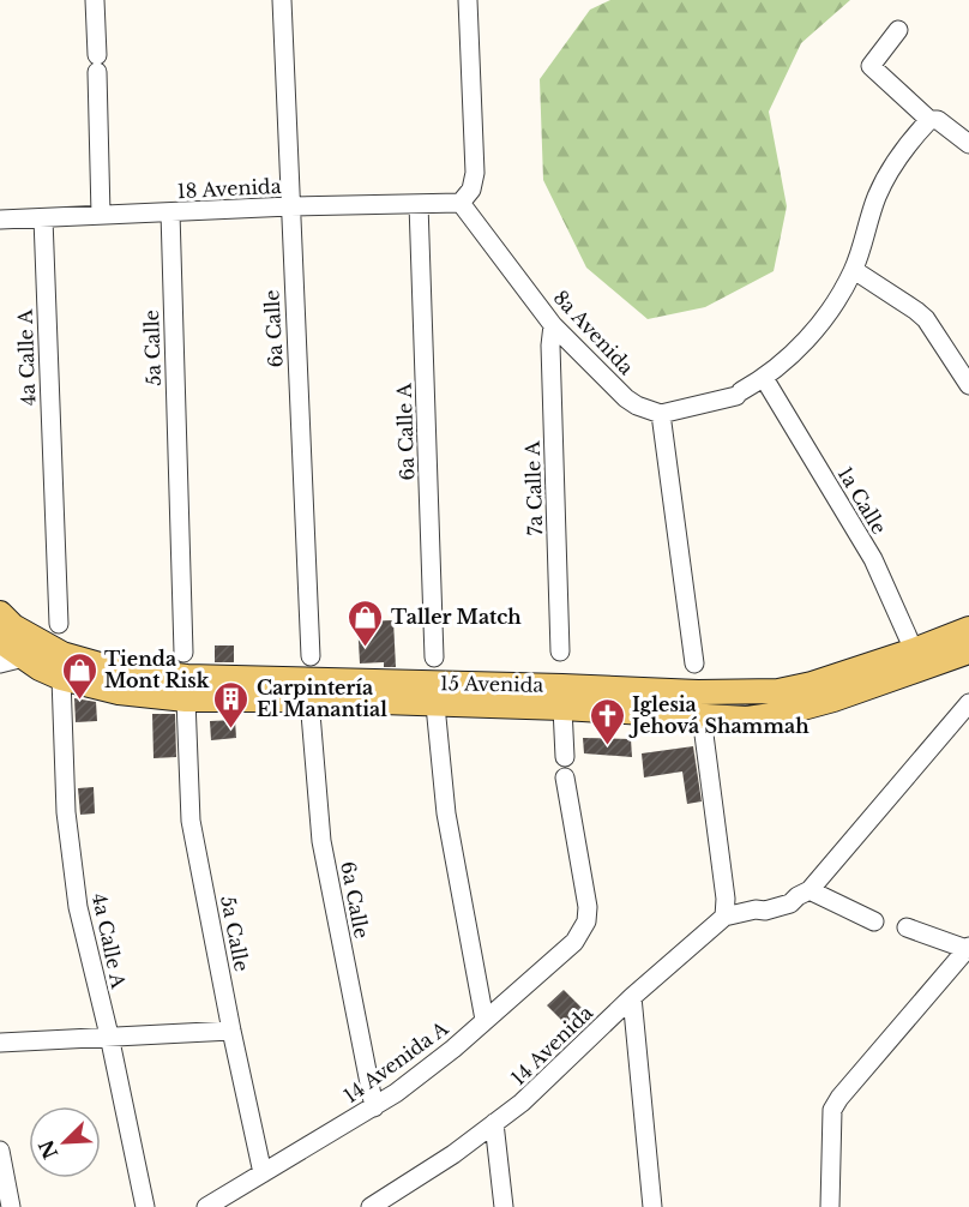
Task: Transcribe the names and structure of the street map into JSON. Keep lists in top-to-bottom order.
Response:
{
  "streets": {
    "main road": ["15 Avenida"],
    "street": [
      "18 Avenida",
      "6a Calle",
      "8a Avenida",
      "5a Calle",
      "4a Calle A",
      "6a Calle A",
      "7a Calle A",
      "1a Calle",
      "14 Avenida",
      "14 Avenida A"
    ]
  },
  "crossings": [
    ["18 Avenida", "6a Calle"],
    ["18 Avenida", "8a Avenida"],
    ["18 Avenida", "5a Calle"],
    ["18 Avenida", "4a Calle A"],
    ["18 Avenida", "6a Calle A"],
    ["6a Calle", "15 Avenida"],
    ["6a Calle", "14 Avenida A"],
    ["8a Avenida", "7a Calle A"],
    ["5a Calle", "15 Avenida"],
    ["5a Calle", "14 Avenida A"],
    ["4a Calle A", "15 Avenida"],
    ["1a Calle", "15 Avenida"]
  ],
  "places": {
    "shop": ["Taller Match", "Tienda Mont Risk"],
    "building": ["Carpintería El Manantial"],
    "church": ["Iglesia Jehová Shammah"]
  },
  "north": "bottom left"
}
